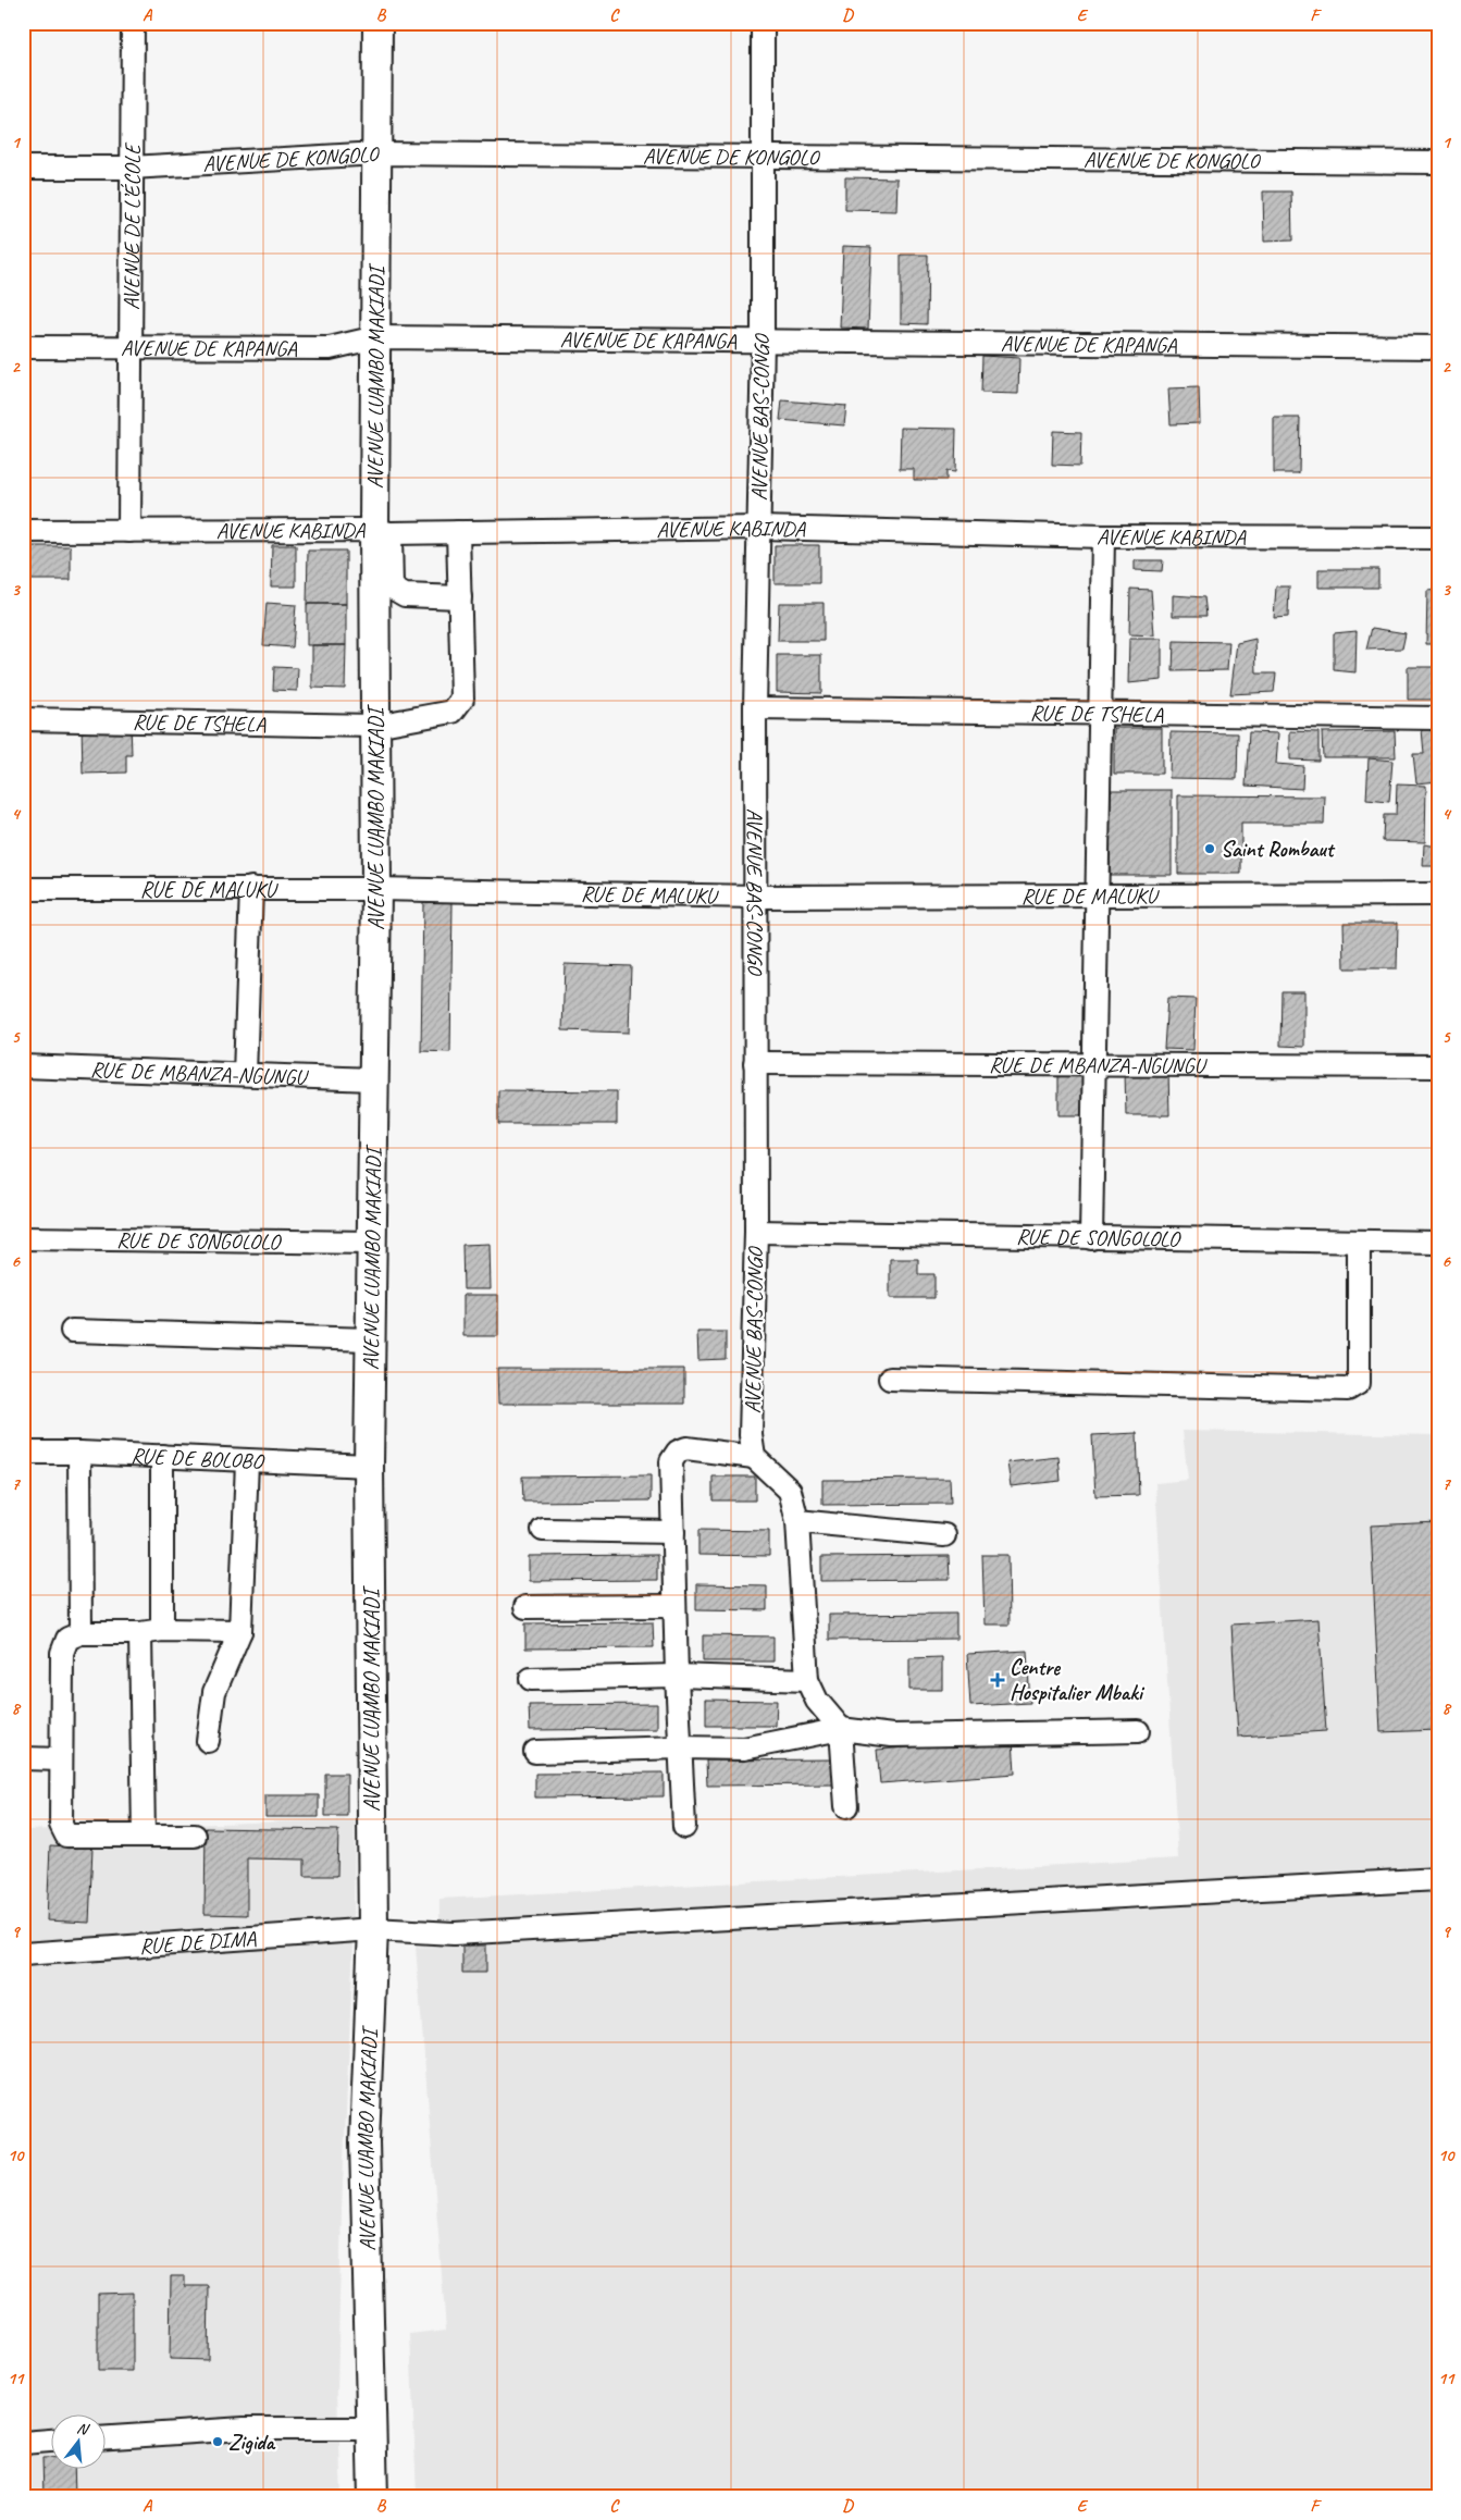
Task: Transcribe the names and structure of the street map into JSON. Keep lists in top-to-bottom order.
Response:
{
  "streets": {
    "main road": ["AVENUE LUAMBO MAKIADI"],
    "street": [
      "AVENUE DE KONGOLO",
      "AVENUE DE L’ÉCOLE",
      "AVENUE DE KAPANGA",
      "AVENUE BAS-CONGO",
      "AVENUE KABINDA",
      "RUE DE TSHELA",
      "RUE DE MALUKU",
      "RUE DE MBANZA-NGUNGU",
      "RUE DE SONGOLOLO",
      "RUE DE BOLOBO",
      "RUE DE DIMA"
    ]
  },
  "crossings": [
    ["AVENUE DE KONGOLO", "AVENUE DE L’ÉCOLE"],
    ["AVENUE DE KONGOLO", "AVENUE LUAMBO MAKIADI"],
    ["AVENUE DE KONGOLO", "AVENUE BAS-CONGO"],
    ["AVENUE DE L’ÉCOLE", "AVENUE DE KAPANGA"],
    ["AVENUE DE L’ÉCOLE", "AVENUE KABINDA"],
    ["AVENUE DE KAPANGA", "AVENUE LUAMBO MAKIADI"],
    ["AVENUE DE KAPANGA", "AVENUE BAS-CONGO"],
    ["AVENUE LUAMBO MAKIADI", "AVENUE KABINDA"],
    ["AVENUE LUAMBO MAKIADI", "RUE DE TSHELA"],
    ["AVENUE LUAMBO MAKIADI", "RUE DE MALUKU"],
    ["AVENUE LUAMBO MAKIADI", "RUE DE MBANZA-NGUNGU"],
    ["AVENUE LUAMBO MAKIADI", "RUE DE SONGOLOLO"],
    ["AVENUE LUAMBO MAKIADI", "RUE DE BOLOBO"],
    ["AVENUE LUAMBO MAKIADI", "RUE DE DIMA"],
    ["AVENUE BAS-CONGO", "AVENUE KABINDA"],
    ["AVENUE BAS-CONGO", "RUE DE TSHELA"],
    ["AVENUE BAS-CONGO", "RUE DE MALUKU"],
    ["AVENUE BAS-CONGO", "RUE DE MBANZA-NGUNGU"],
    ["AVENUE BAS-CONGO", "RUE DE SONGOLOLO"],
    ["AVENUE KABINDA", "RUE DE TSHELA"]
  ],
  "places": {
    "other": ["Saint Rombaut", "Zigida"],
    "health": ["Centre Hospitalier Mbaki"]
  },
  "north": "top",
  "grid": {
    "columns": [
      "A",
      "B",
      "C",
      "D",
      "E",
      "F"
    ],
    "rows": [
      "1",
      "2",
      "3",
      "4",
      "5",
      "6",
      "7",
      "8",
      "9",
      "10",
      "11"
    ]
  }
}
